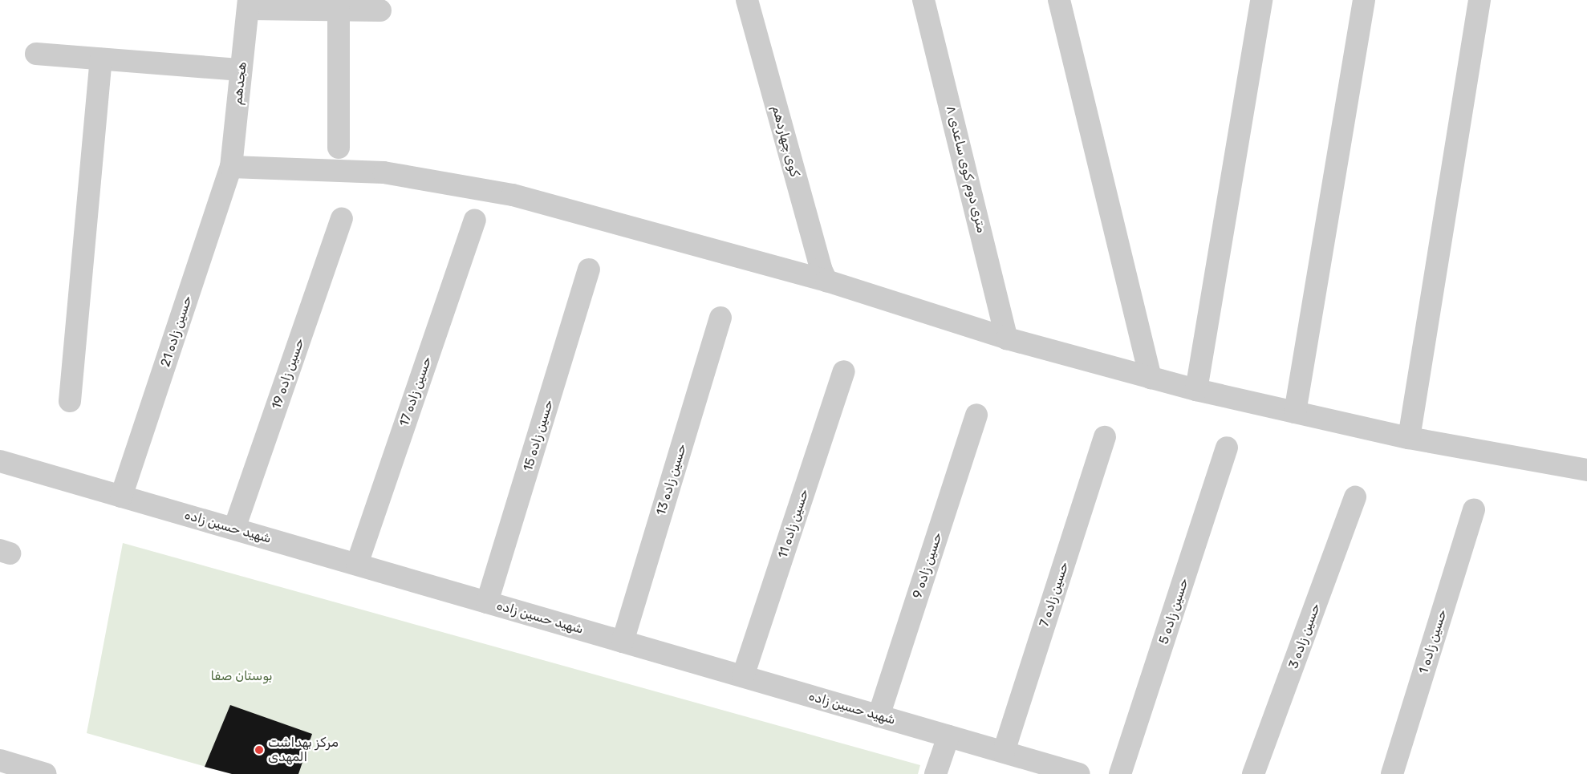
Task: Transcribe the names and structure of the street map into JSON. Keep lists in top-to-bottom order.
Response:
{
  "streets": {
    "street": [
      "هجدهم",
      "کوی چهاردهم",
      "۸ متری دوم کوی ساعدی",
      "حسین زاده 21",
      "حسین زاده 19",
      "حسین زاده 17",
      "حسین زاده 15",
      "حسین زاده 13",
      "حسین زاده 11",
      "شهید حسین زاده",
      "حسین زاده 9",
      "حسین زاده 7",
      "حسین زاده 5",
      "حسین زاده 3",
      "حسین زاده 1"
    ]
  },
  "crossings": [
    ["هجدهم", "حسین زاده 21"],
    ["حسین زاده 21", "شهید حسین زاده"],
    ["حسین زاده 19", "شهید حسین زاده"],
    ["حسین زاده 17", "شهید حسین زاده"],
    ["حسین زاده 15", "شهید حسین زاده"],
    ["حسین زاده 13", "شهید حسین زاده"],
    ["حسین زاده 11", "شهید حسین زاده"],
    ["شهید حسین زاده", "حسین زاده 9"],
    ["شهید حسین زاده", "حسین زاده 7"]
  ],
  "parks": ["بوستان صفا"],
  "places": ["مرکز بهداشت المهدی"]
}
